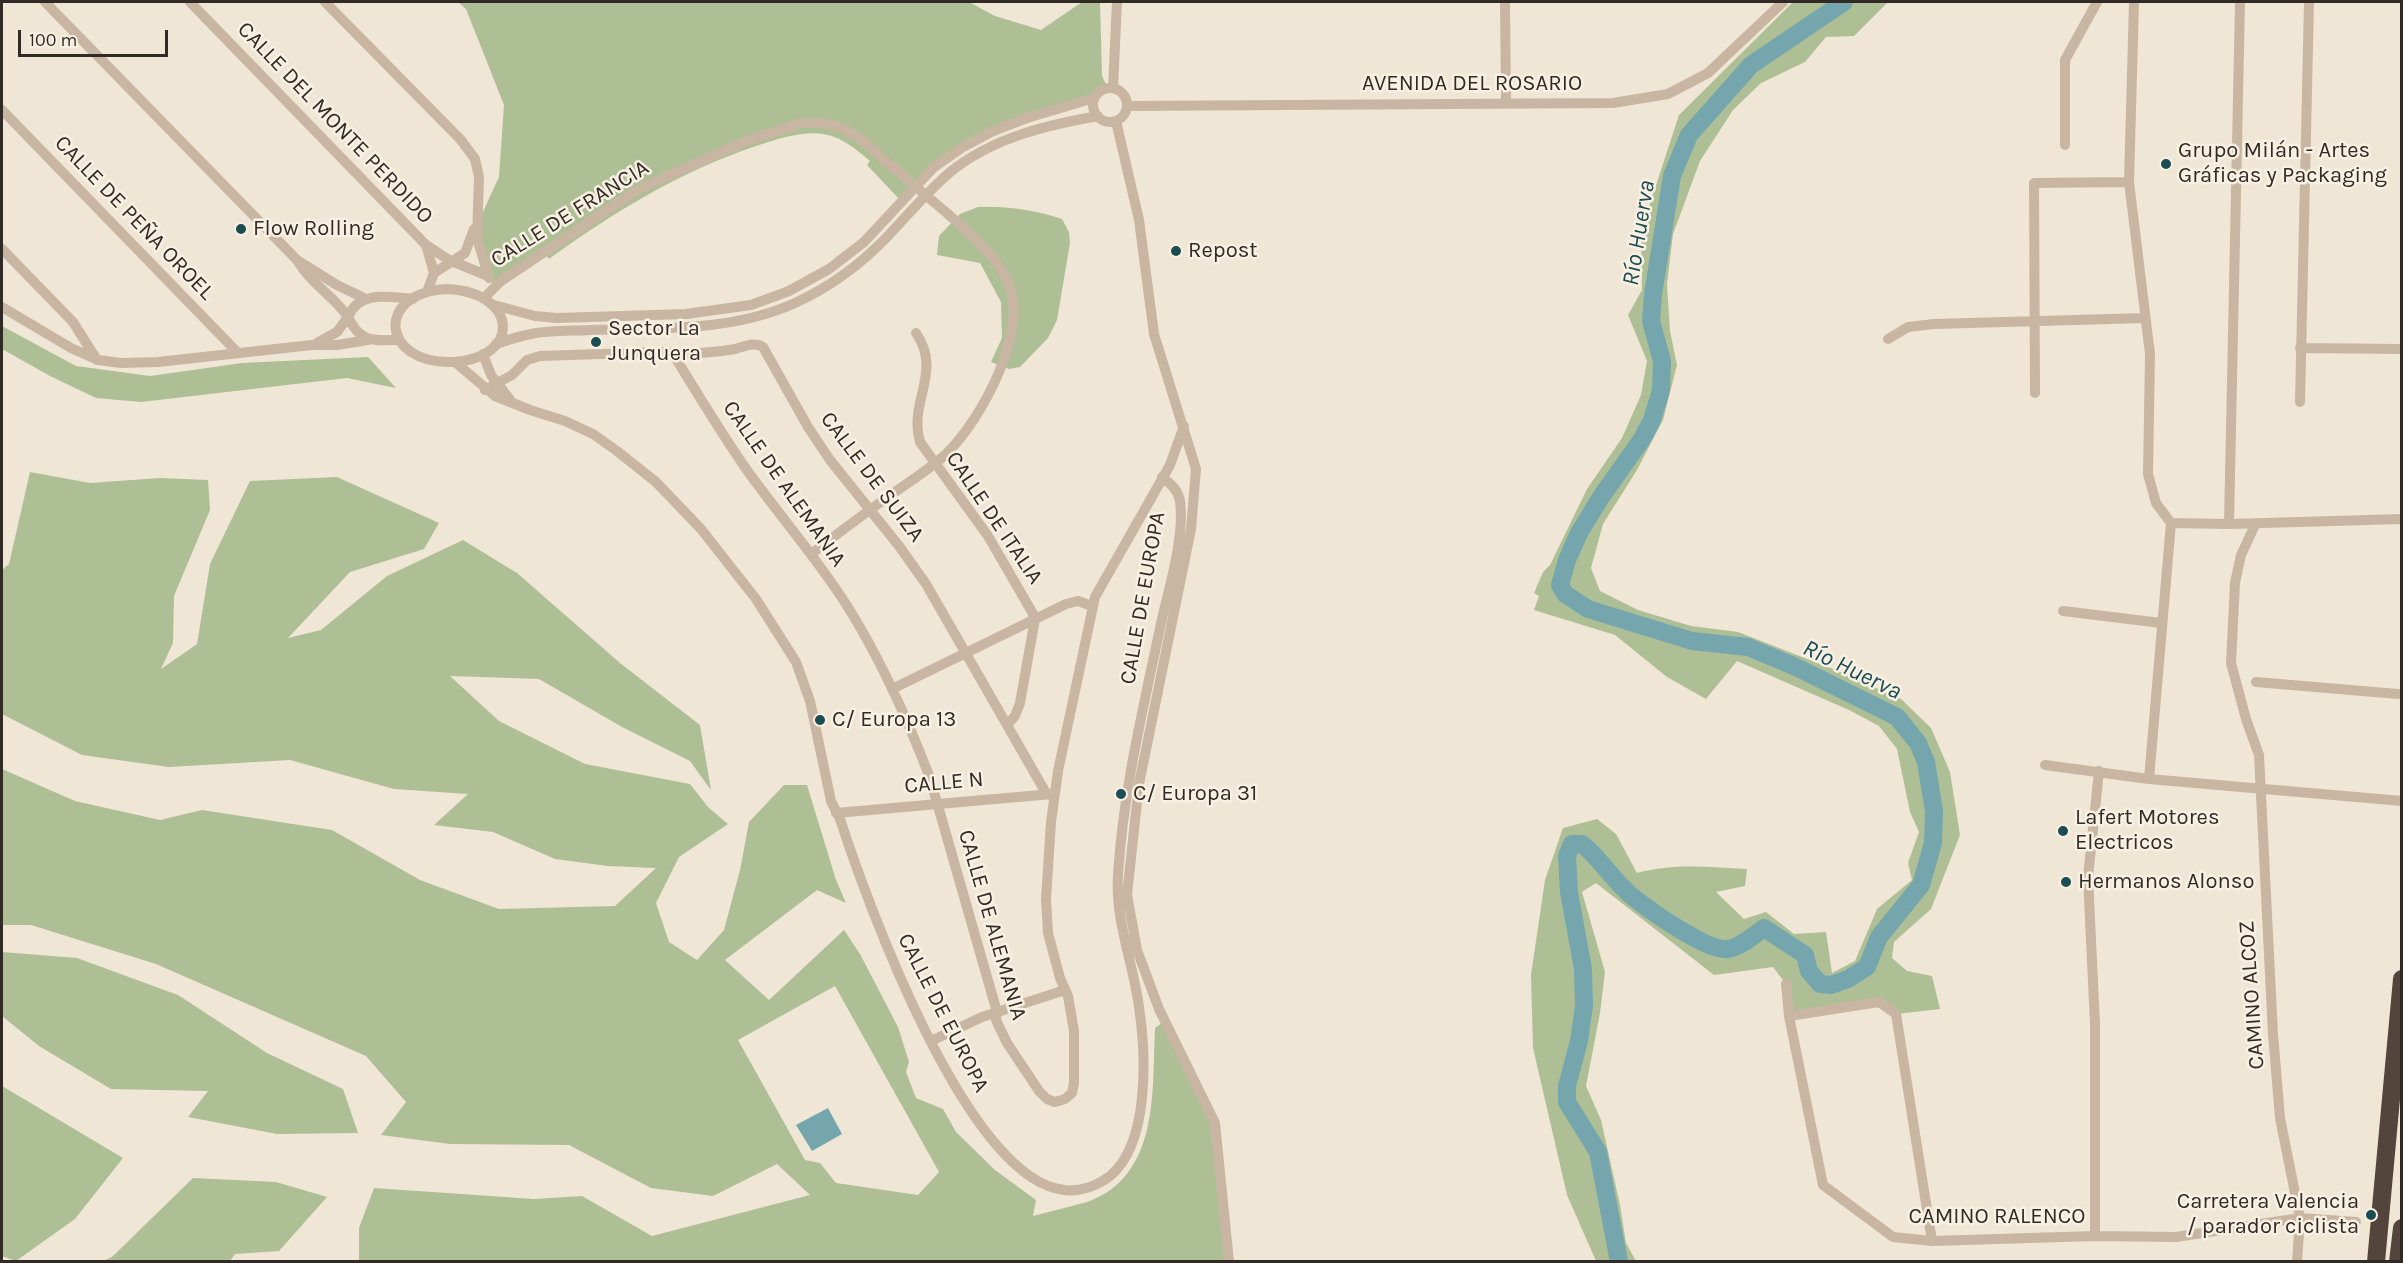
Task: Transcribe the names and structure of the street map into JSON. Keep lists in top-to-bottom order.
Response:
{
  "streets": {
    "street": [
      "AVENIDA DEL ROSARIO",
      "CALLE DEL MONTE PERDIDO",
      "CALLE DE FRANCIA",
      "CALLE DE PEÑA OROEL",
      "CALLE DE SUIZA",
      "CALLE DE ALEMANIA",
      "CALLE DE ITALIA",
      "CALLE DE EUROPA",
      "CALLE N",
      "CAMINO ALCOZ",
      "CAMINO RALENCO"
    ]
  },
  "crossings": [
    ["CALLE DE FRANCIA", "CALLE DE SUIZA"],
    ["CALLE DE FRANCIA", "CALLE DE ALEMANIA"],
    ["CALLE DE FRANCIA", "CALLE DE ITALIA"],
    ["CALLE DE FRANCIA", "CALLE DE EUROPA"],
    ["CALLE DE SUIZA", "CALLE DE ALEMANIA"],
    ["CALLE DE SUIZA", "CALLE DE ITALIA"],
    ["CALLE DE SUIZA", "CALLE DE EUROPA"],
    ["CALLE DE SUIZA", "CALLE N"],
    ["CALLE DE ALEMANIA", "CALLE DE EUROPA"],
    ["CALLE DE ALEMANIA", "CALLE N"],
    ["CALLE DE EUROPA", "CALLE N"],
    ["CAMINO ALCOZ", "CAMINO RALENCO"]
  ],
  "water": ["Río Huerva"],
  "places": [
    "Grupo Milán - Artes Gráficas y Packaging",
    "Flow Rolling",
    "Repost",
    "Sector La Junquera",
    "C/ Europa 13",
    "C/ Europa 31",
    "Lafert Motores Electricos",
    "Hermanos Alonso",
    "Carretera Valencia / parador ciclista"
  ],
  "scale_bar": "100 m"
}
